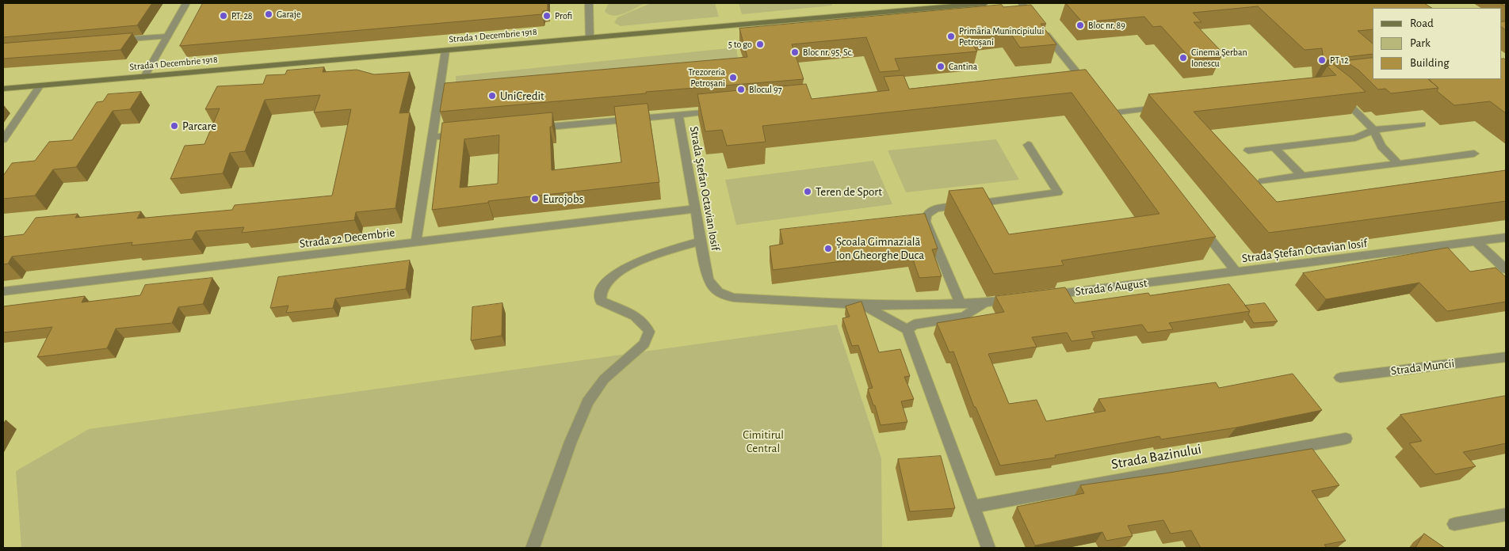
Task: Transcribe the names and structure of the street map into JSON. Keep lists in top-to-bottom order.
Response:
{
  "streets": {
    "main road": ["Strada 1 Decembrie 1918"],
    "street": [
      "Strada Ștefan Octavian Iosif",
      "Strada 22 Decembrie",
      "Strada 6 August",
      "Strada Muncii",
      "Strada Bazinului"
    ]
  },
  "crossings": [
    ["Strada Ștefan Octavian Iosif", "Strada 22 Decembrie"],
    ["Strada Ștefan Octavian Iosif", "Strada 6 August"]
  ],
  "parks": ["Cimitirul Central"],
  "places": [
    "Garaje",
    "P.T. 28",
    "Profi",
    "Bloc nr. 89",
    "Primăria Munincipiului Petroșani",
    "5 to go",
    "Bloc nr. 95, Sc.",
    "Cinema Şerban Ionescu",
    "PT 12",
    "Cantina",
    "Trezoreria Petroșani",
    "Blocul 97",
    "UniCredit",
    "Parcare",
    "Teren de Sport",
    "Eurojobs",
    "Școala Gimnazială Ion Gheorghe Duca"
  ],
  "legend": ["Road", "Park", "Building"]
}
